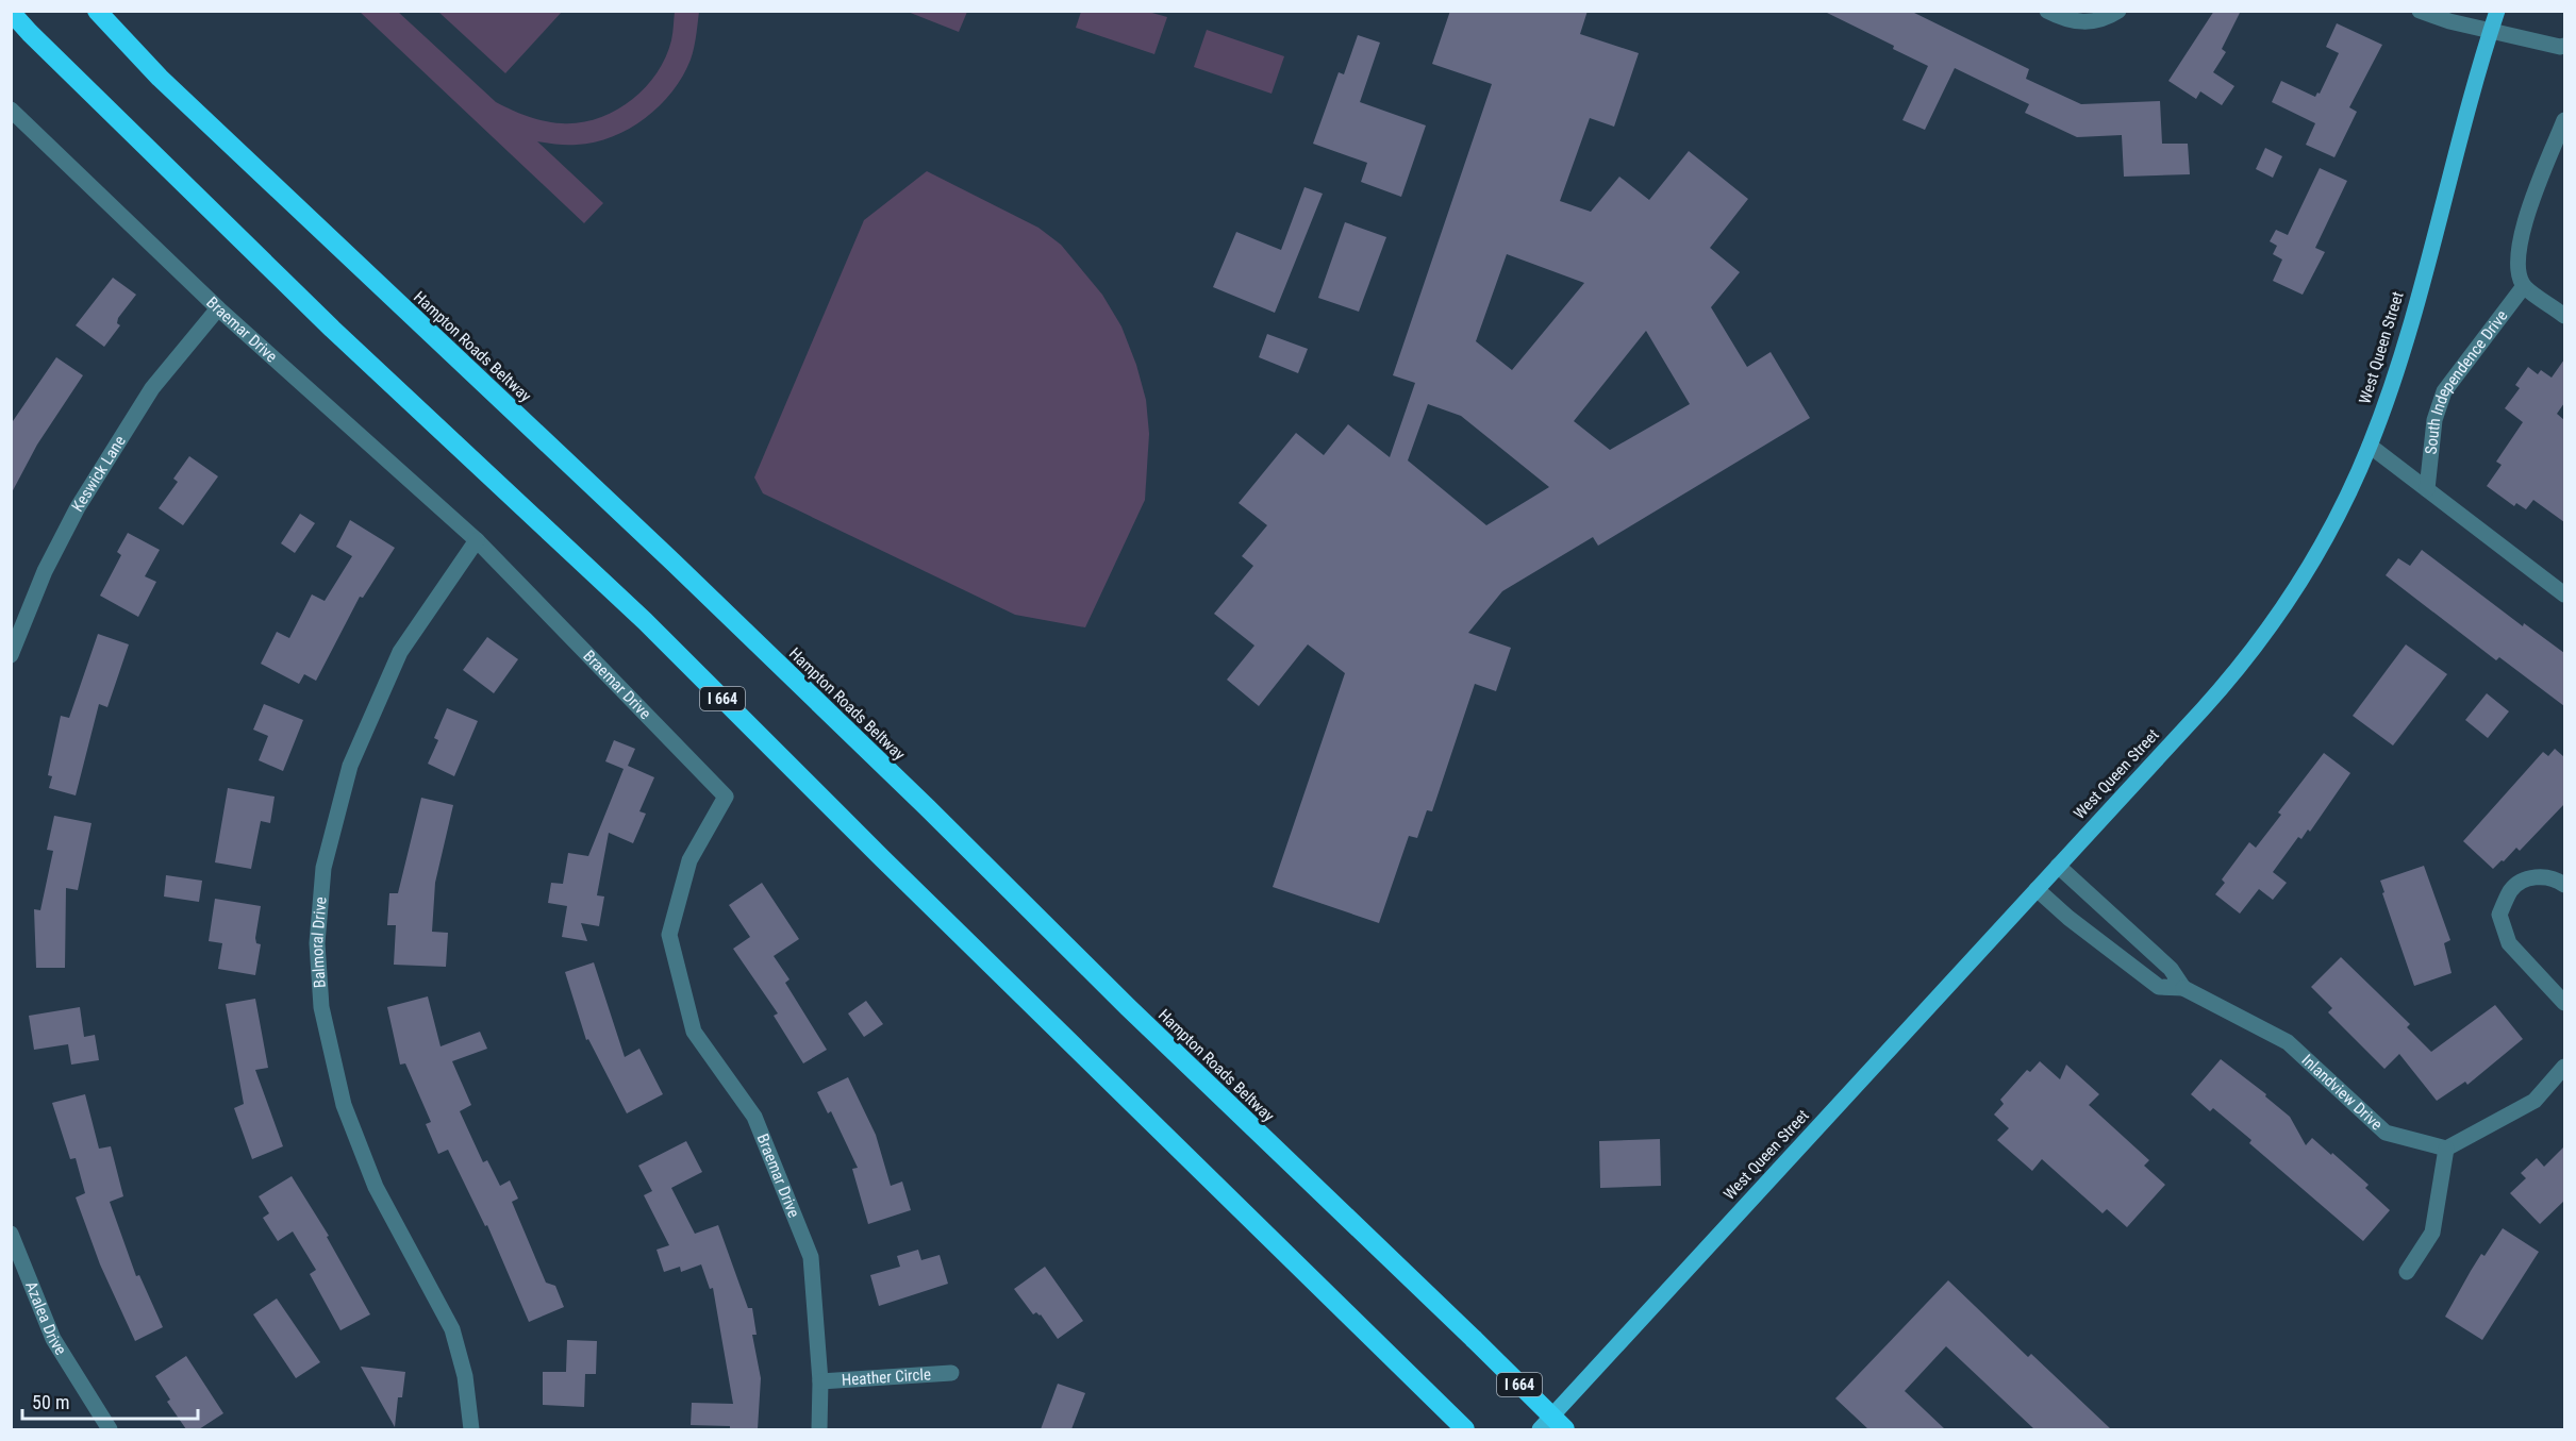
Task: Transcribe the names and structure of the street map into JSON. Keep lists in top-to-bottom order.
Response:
{
  "streets": {
    "highway": ["Hampton Roads Beltway", "I 664"],
    "main road": ["West Queen Street"],
    "street": [
      "Braemar Drive",
      "South Independence Drive",
      "Keswick Lane",
      "Balmoral Drive",
      "Inlandview Drive",
      "Azalea Drive",
      "Heather Circle"
    ]
  },
  "crossings": [
    ["Braemar Drive", "Keswick Lane"],
    ["Braemar Drive", "Balmoral Drive"],
    ["Braemar Drive", "Heather Circle"],
    ["West Queen Street", "Inlandview Drive"]
  ],
  "scale_bar": "50 m"
}
